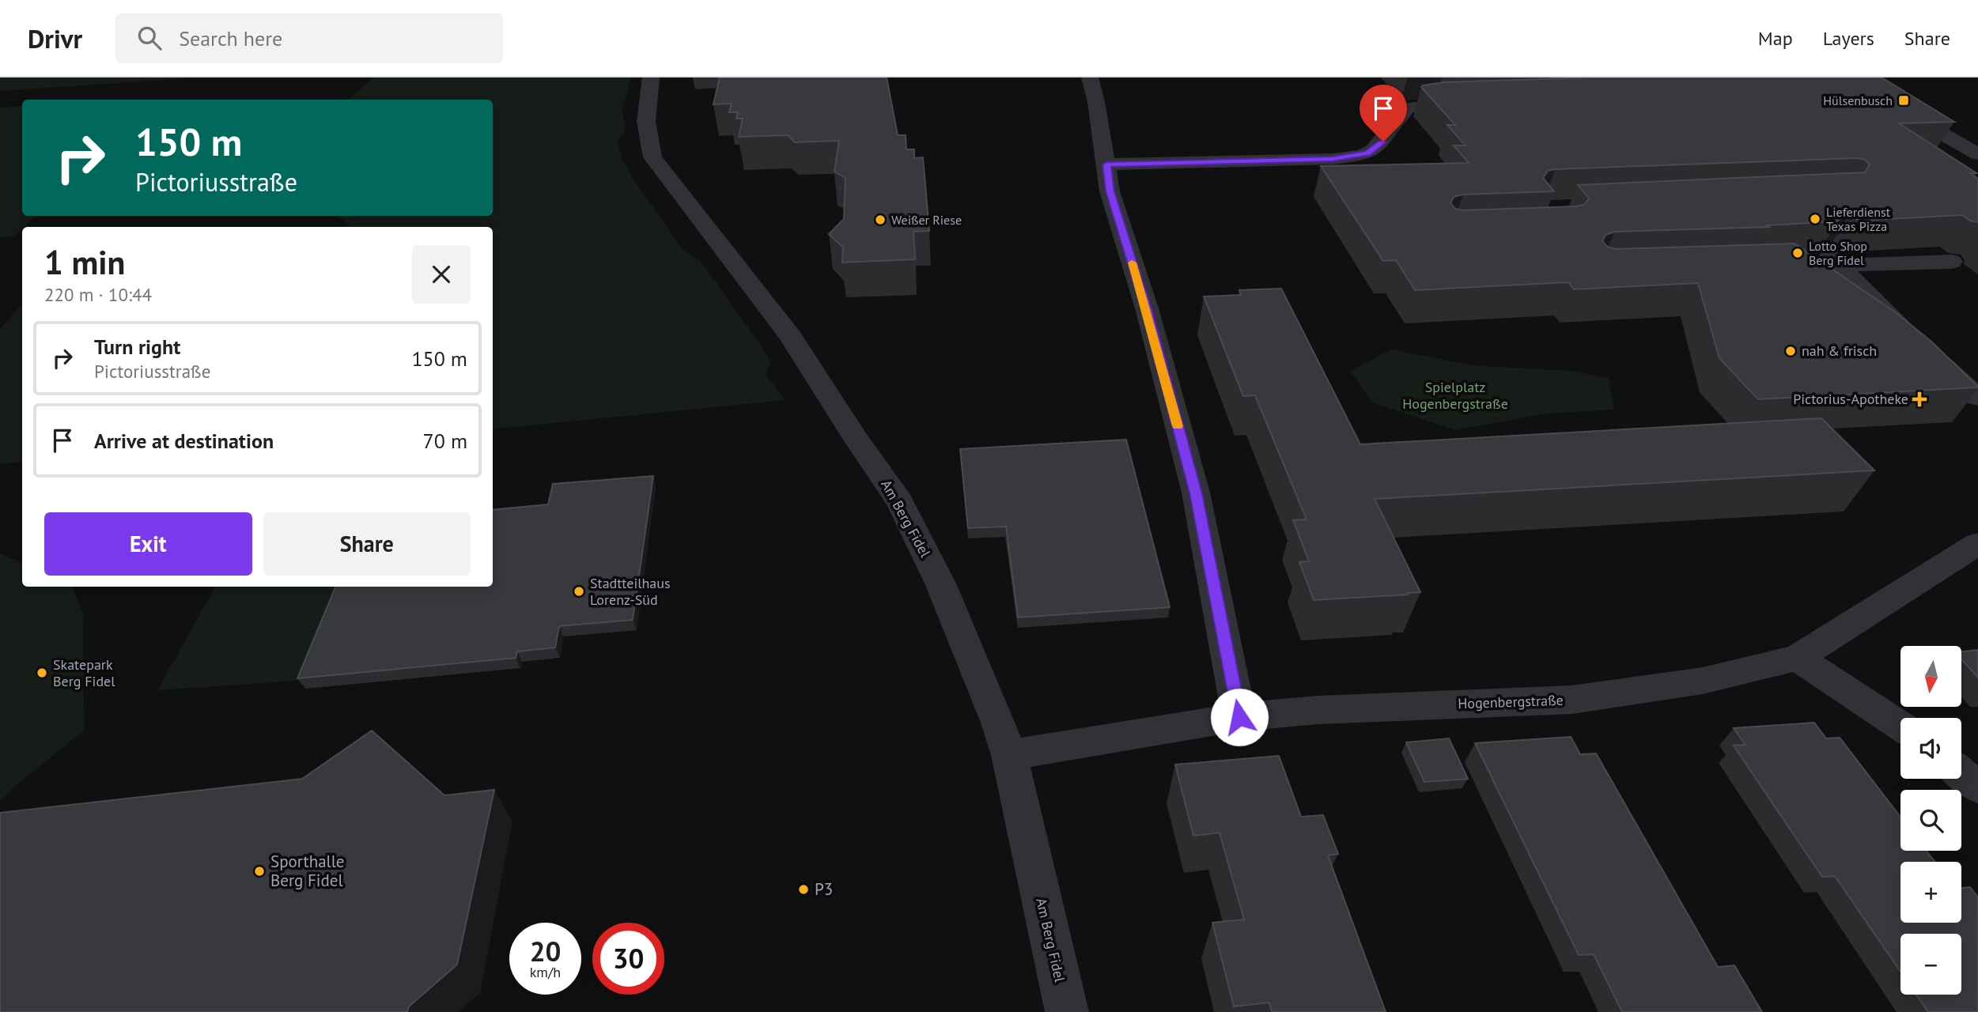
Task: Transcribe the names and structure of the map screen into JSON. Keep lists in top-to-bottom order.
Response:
{
  "streets": {
    "street": ["Am Berg Fidel", "Hogenbergstraße"]
  },
  "crossings": [
    ["Am Berg Fidel", "Hogenbergstraße"]
  ],
  "parks": ["Spielplatz Hogenbergstraße"],
  "places": {
    "transit": ["Hülsenbusch"],
    "other": [
      "Lieferdienst Texas Pizza",
      "Weißer Riese",
      "Lotto Shop Berg Fidel",
      "nah & frisch",
      "Stadtteilhaus Lorenz-Süd",
      "Skatepark Berg Fidel",
      "Sporthalle Berg Fidel",
      "P3"
    ],
    "health": ["Pictorius-Apotheke"]
  },
  "north": "bottom",
  "page": {
    "header": "Drivr",
    "search": "Search here",
    "nav": ["Map", "Layers", "Share"],
    "turn": ["150 m", "Pictoriusstraße"],
    "heading": ["1 min", "220 m · 10:44"],
    "list": [
      {
        "name": "Turn right",
        "note": "Pictoriusstraße",
        "value": "150 m"
      },
      {
        "name": "Arrive at destination",
        "value": "70 m"
      }
    ],
    "buttons": ["Exit", "Share"],
    "map_buttons": ["+", "−"],
    "speed": "20 km/h",
    "limit": "30"
  }
}
